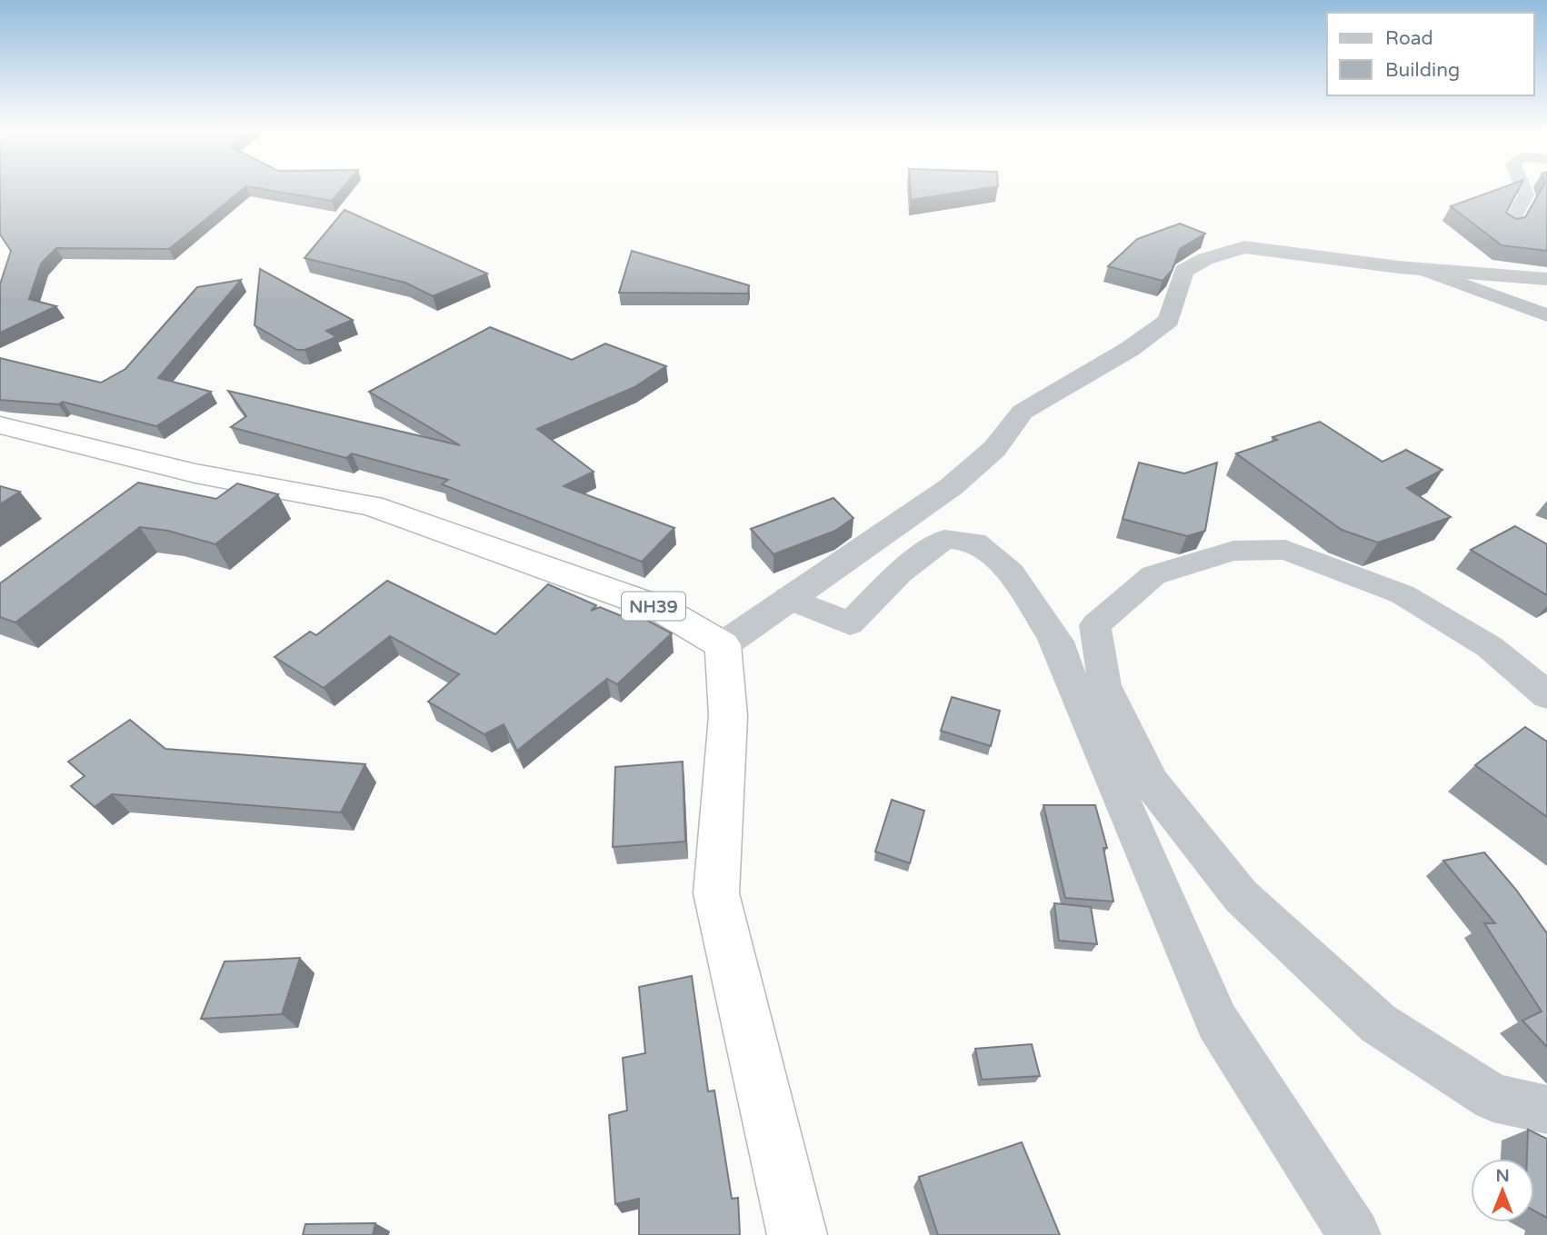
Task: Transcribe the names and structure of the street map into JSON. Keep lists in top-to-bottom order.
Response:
{
  "streets": {
    "highway": ["NH39"]
  },
  "legend": ["Road", "Building"],
  "north": "top"
}
